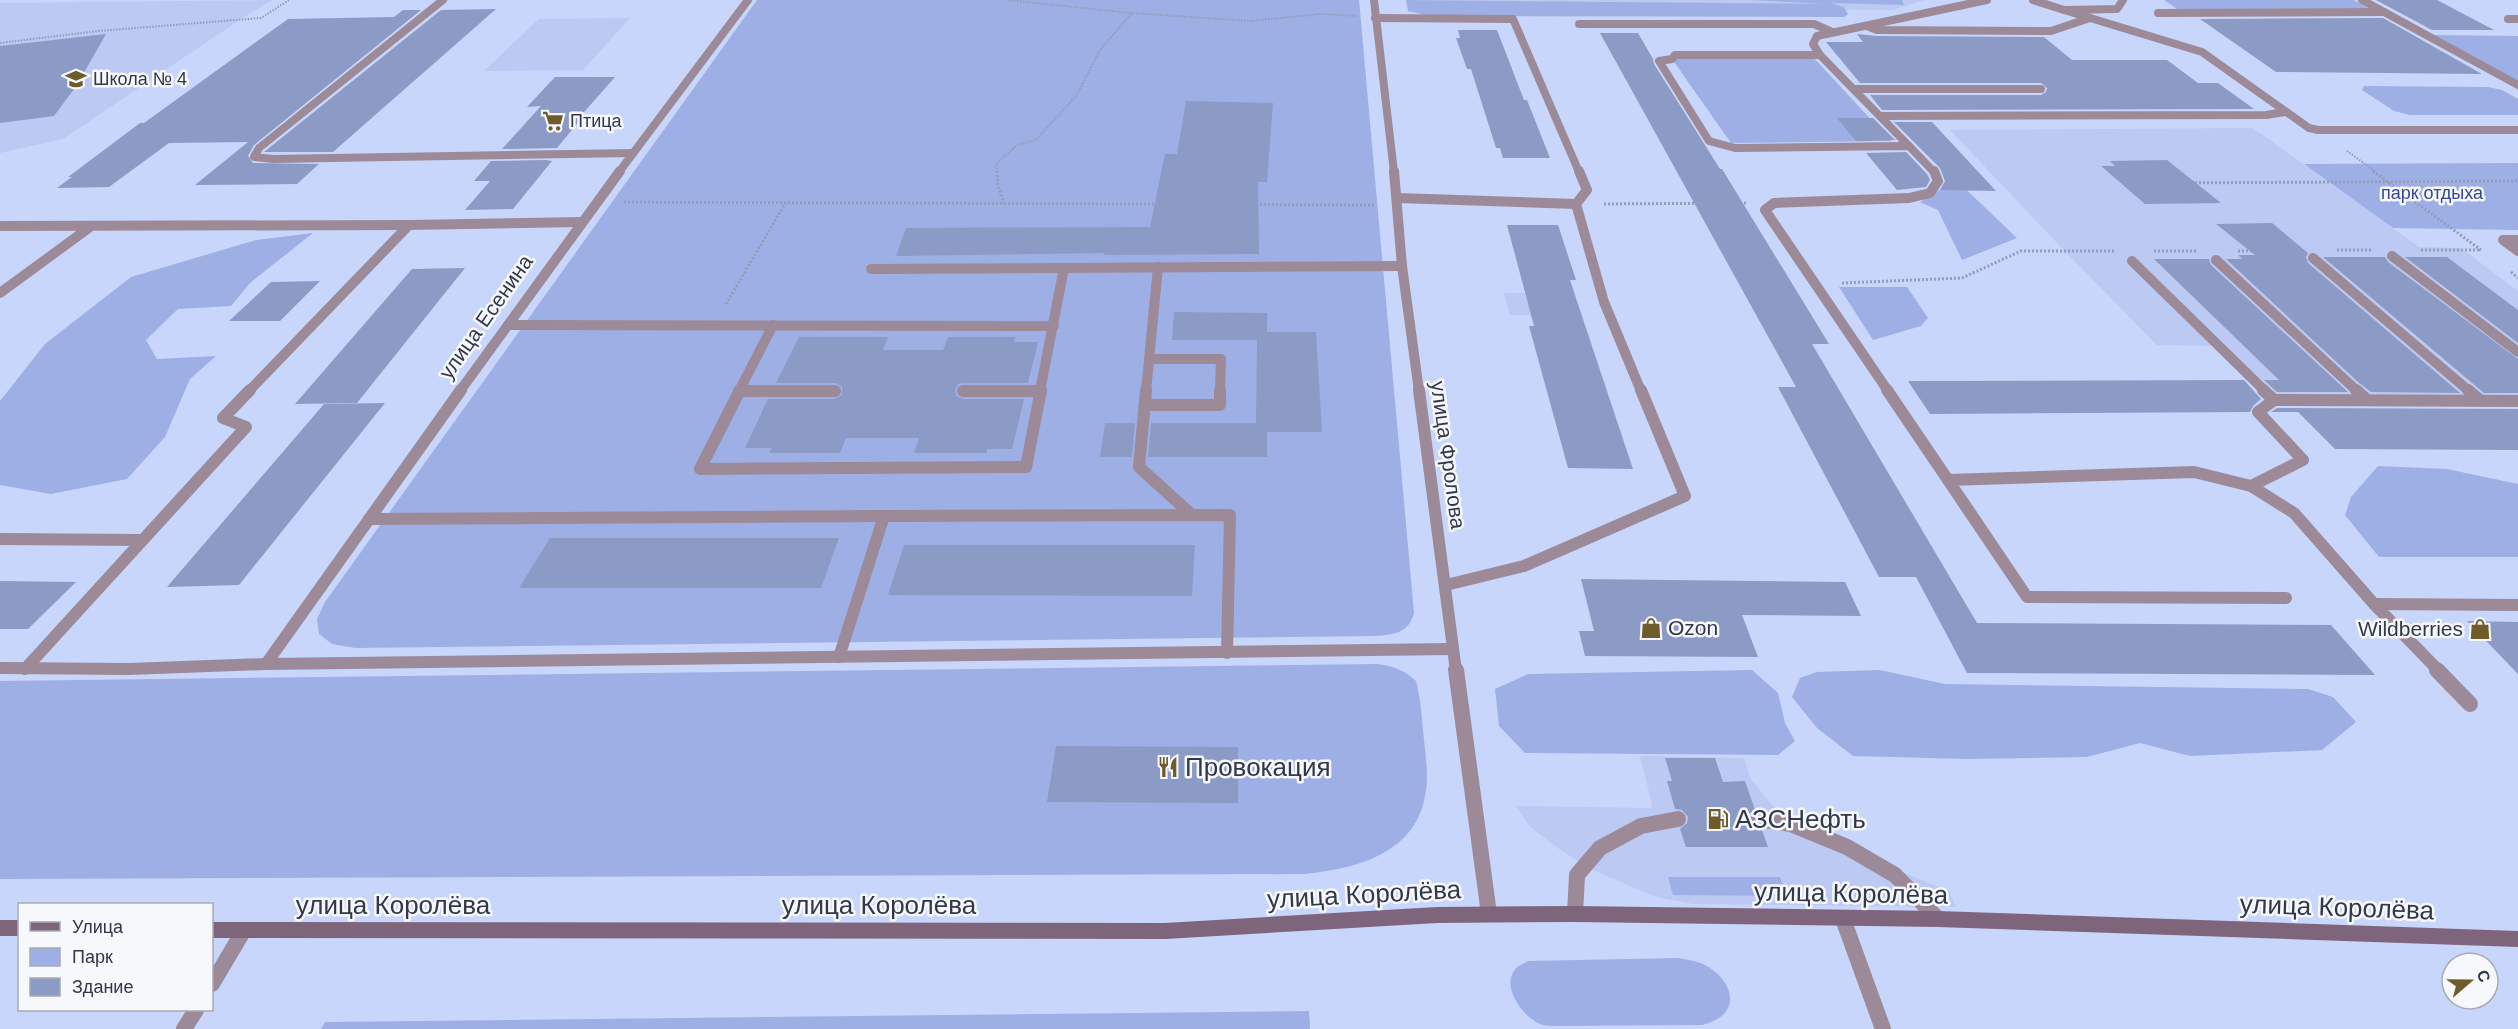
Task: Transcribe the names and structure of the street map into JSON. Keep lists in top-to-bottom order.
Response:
{
  "streets": {
    "main road": ["улица Королёва"],
    "street": ["улица Есенина", "улица Фролова"]
  },
  "crossings": [
    ["улица Фролова", "улица Королёва"]
  ],
  "parks": ["парк отдыха"],
  "places": {
    "school or university": ["Школа № 4"],
    "supermarket": ["Птица"],
    "shop": ["Ozon", "Wildberries"],
    "restaurant": ["Провокация"],
    "fuel station": ["АЗСНефть"]
  },
  "legend": ["Улица", "Парк", "Здание"],
  "north": "right"
}
